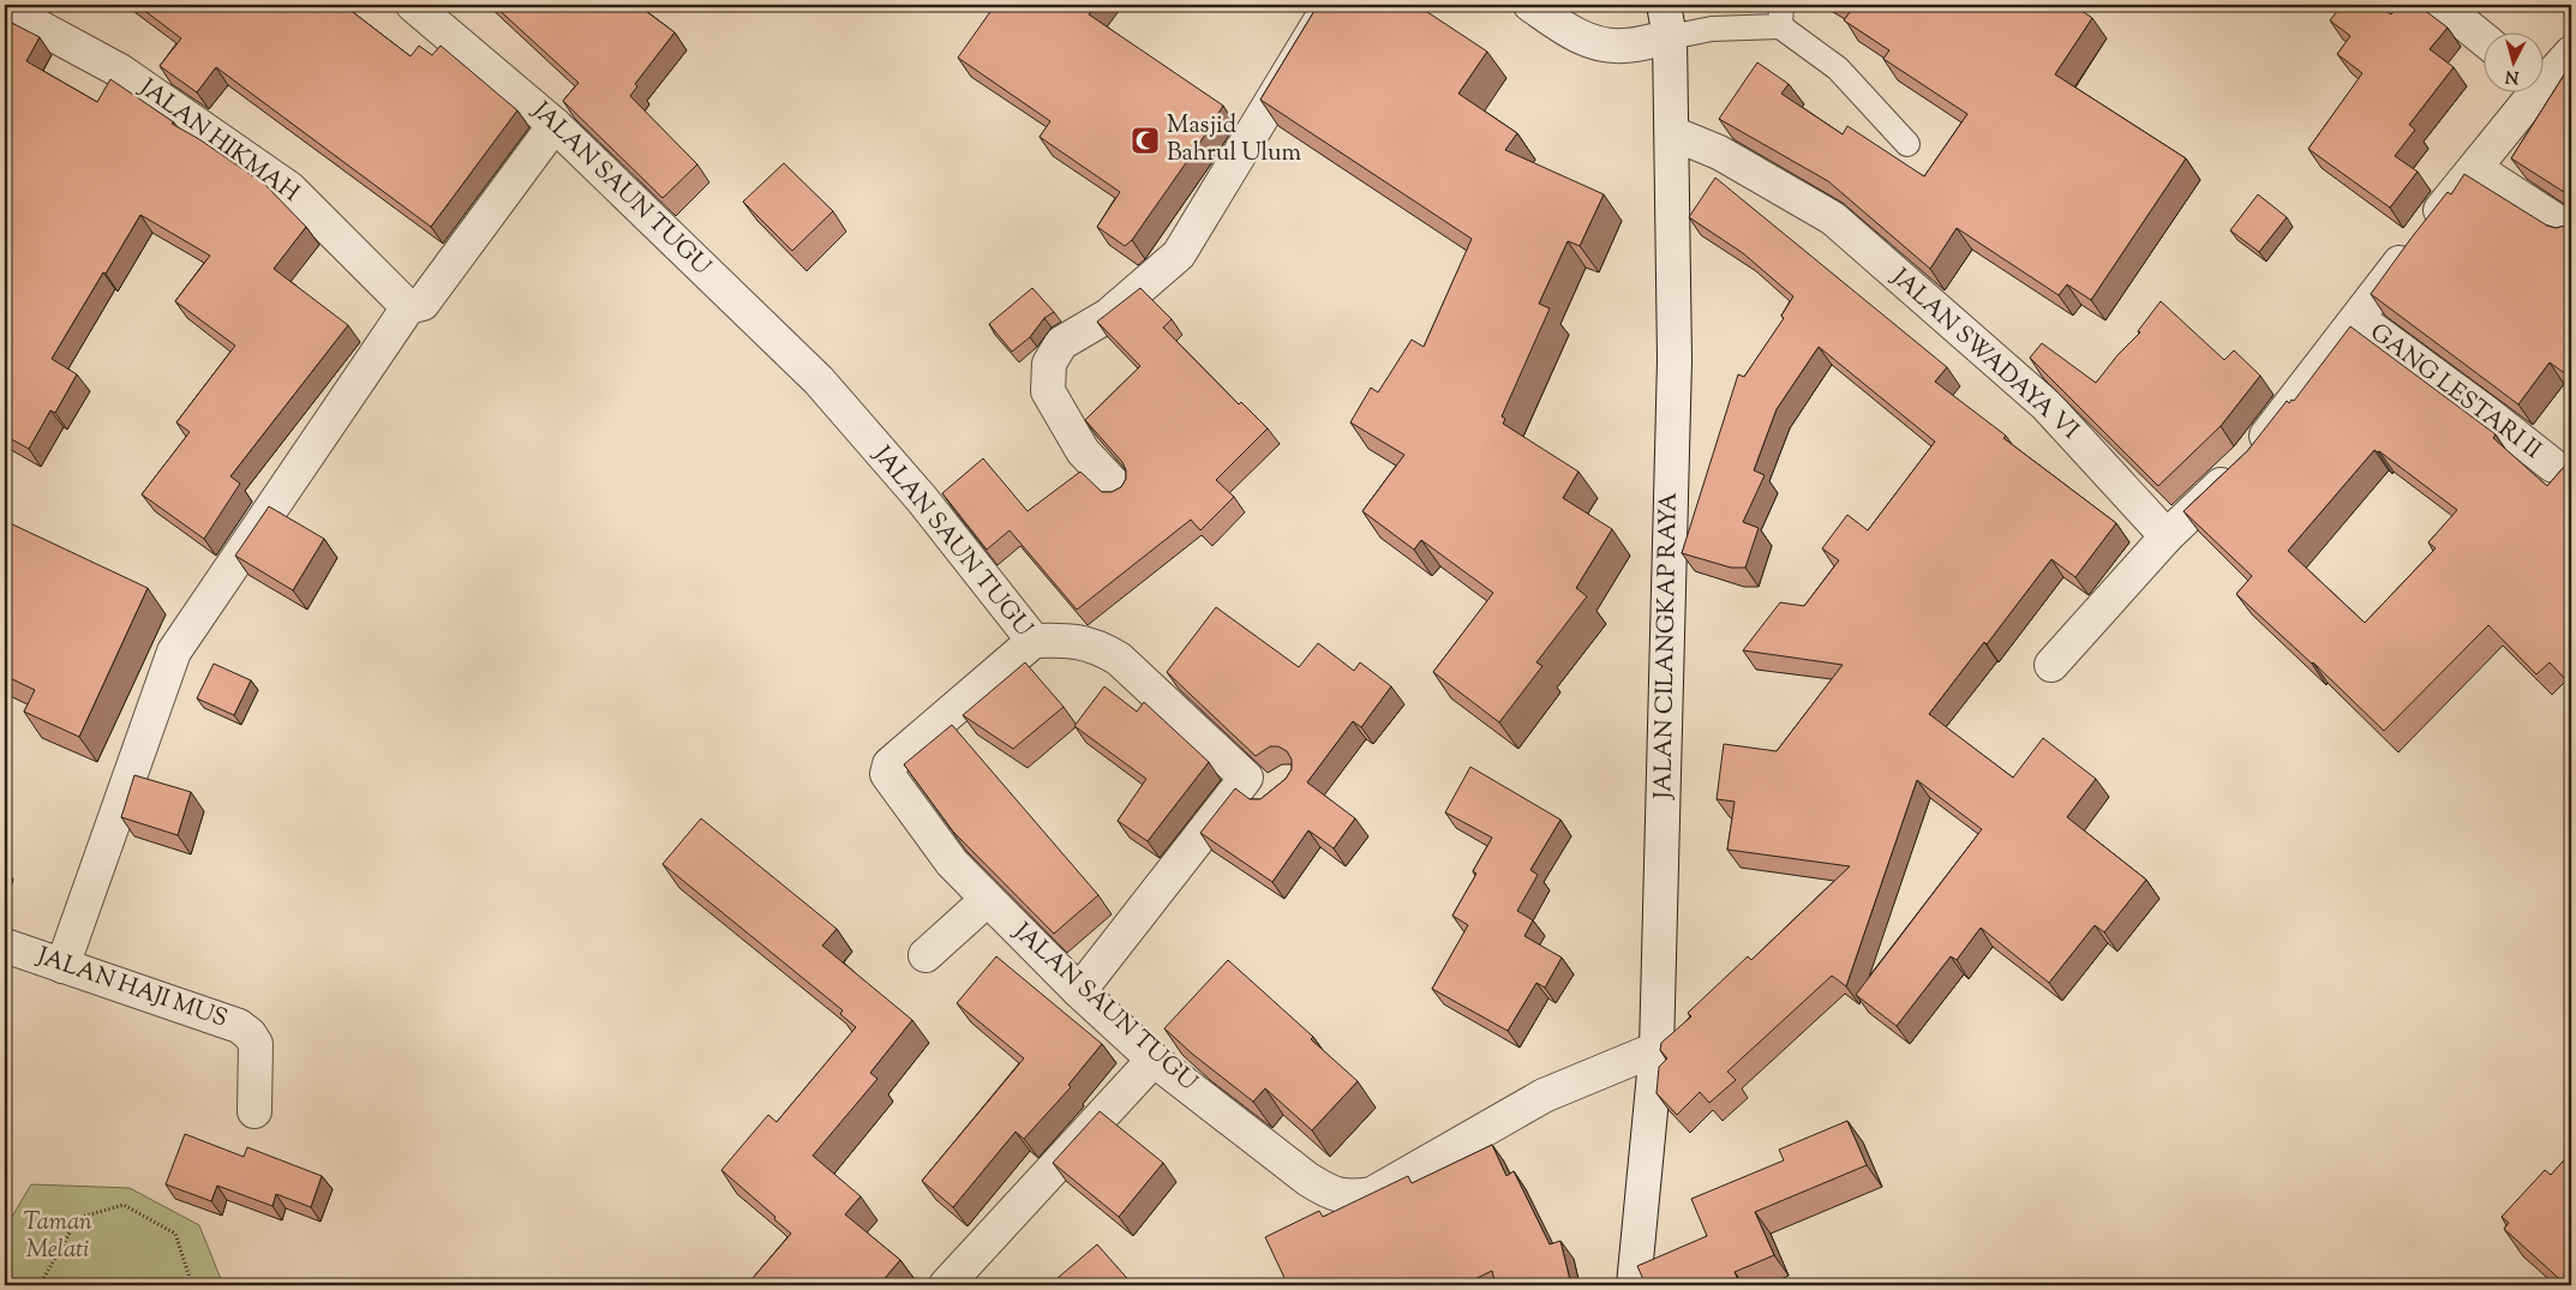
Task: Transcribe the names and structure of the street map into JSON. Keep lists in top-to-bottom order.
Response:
{
  "streets": {
    "street": [
      "JALAN HIKMAH",
      "JALAN SAUN TUGU",
      "JALAN SWADAYA VI",
      "GANG LESTARI II",
      "JALAN CILANGKAP RAYA",
      "JALAN HAJI MUS"
    ]
  },
  "crossings": [
    ["JALAN SAUN TUGU", "JALAN CILANGKAP RAYA"],
    ["JALAN SWADAYA VI", "JALAN CILANGKAP RAYA"]
  ],
  "parks": ["Taman Melati"],
  "places": {
    "mosque": ["Masjid Bahrul Ulum"]
  },
  "north": "bottom"
}
